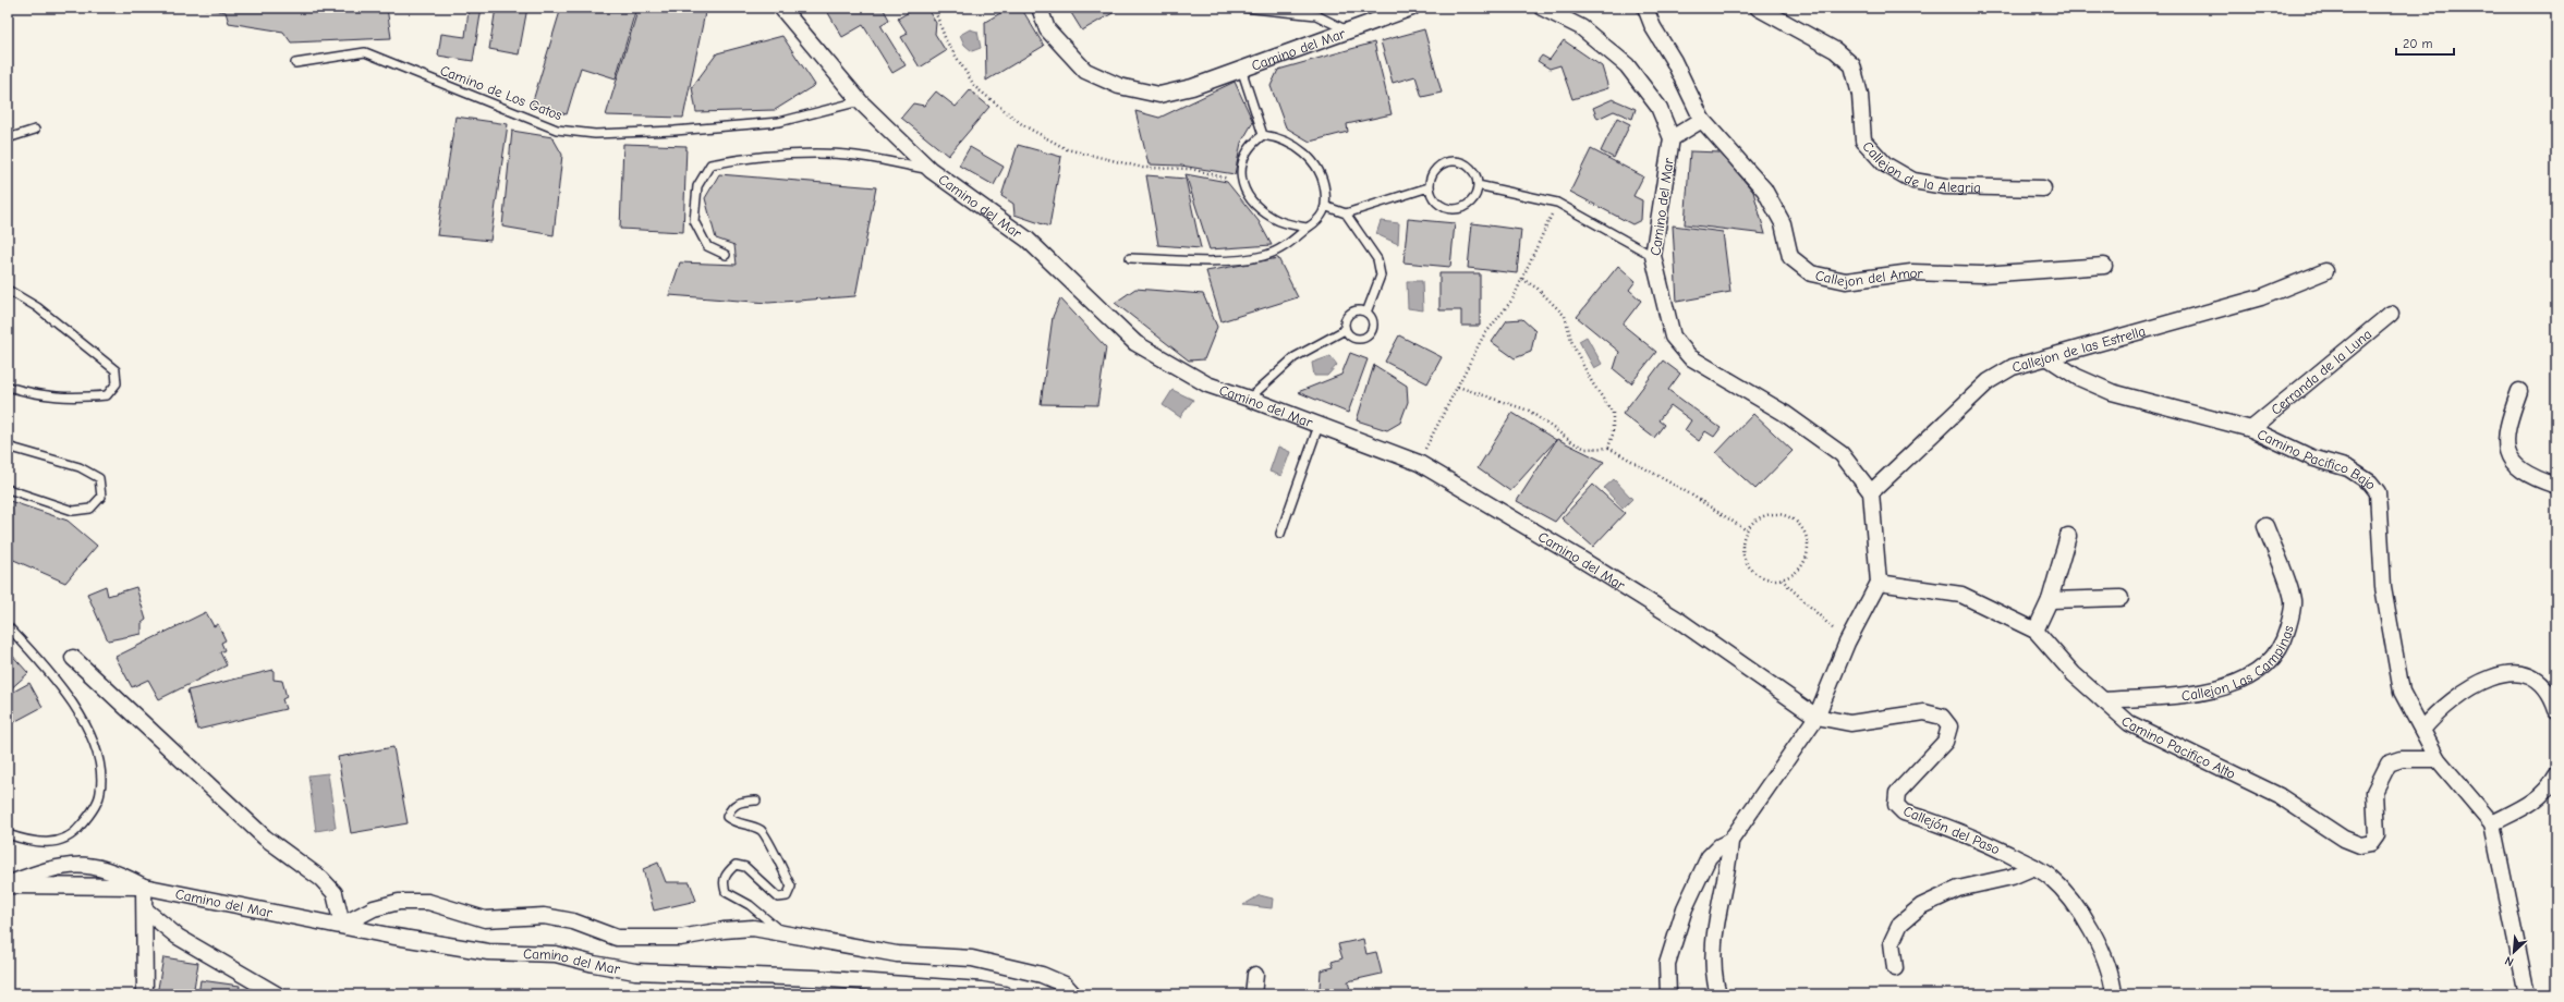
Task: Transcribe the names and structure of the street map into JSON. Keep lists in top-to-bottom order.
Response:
{
  "streets": {
    "street": [
      "Camino del Mar",
      "Callejon de la Alegria",
      "Callejon del Amor",
      "Callejon de las Estrella",
      "Cerranda de la Luna",
      "Camino Pacifico Bajo",
      "Callejon Las Campinas",
      "Camino Pacifico Alto",
      "Callejón del Paso"
    ],
    "lane": ["Camino de Los Gatos"]
  },
  "crossings": [
    ["Camino del Mar", "Camino de Los Gatos"],
    ["Camino del Mar", "Callejon de las Estrella"],
    ["Camino del Mar", "Callejón del Paso"],
    ["Callejon de las Estrella", "Camino Pacifico Bajo"],
    ["Cerranda de la Luna", "Camino Pacifico Bajo"],
    ["Camino Pacifico Bajo", "Camino Pacifico Alto"],
    ["Callejon Las Campinas", "Camino Pacifico Alto"]
  ],
  "scale_bar": "20 m",
  "north": "bottom left"
}
